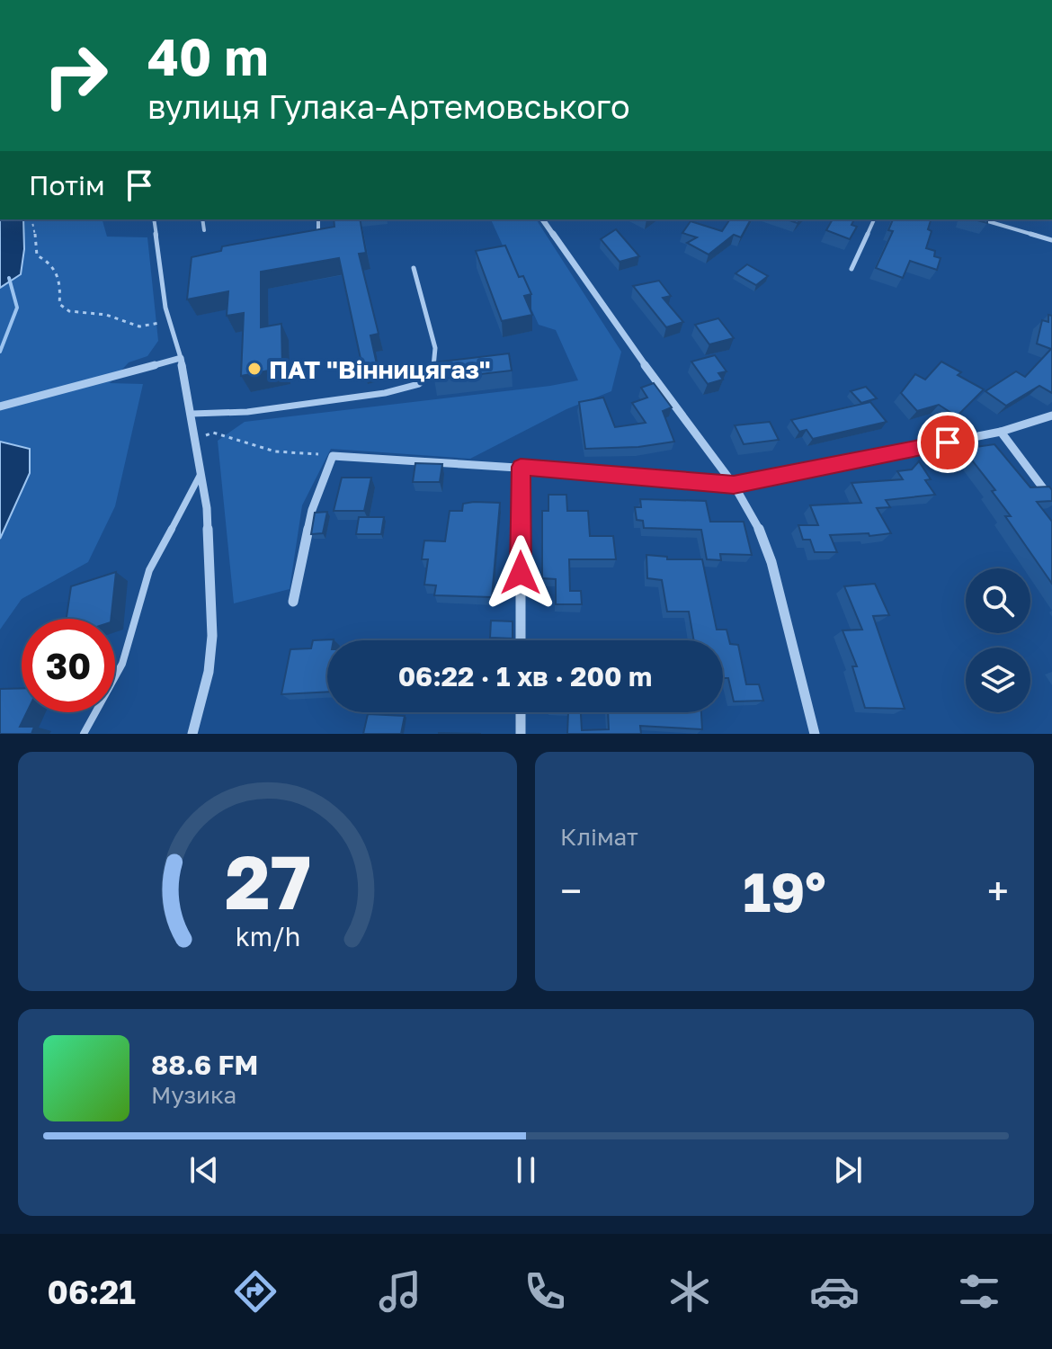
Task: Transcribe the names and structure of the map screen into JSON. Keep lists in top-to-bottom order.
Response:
{
  "places": ["ПАТ \"Вінницягаз\""],
  "page": {
    "turn": ["40 m", "вулиця Гулака-Артемовського"],
    "then": "Потім",
    "limit": "30",
    "trip": "06:22 · 1 хв · 200 m",
    "tile": "Клімат",
    "heat": ["−", "19°", "+"],
    "song": ["88.6 FM", "Музика"],
    "tabs": "06:21",
    "gauge": ["27", "km/h"]
  }
}
